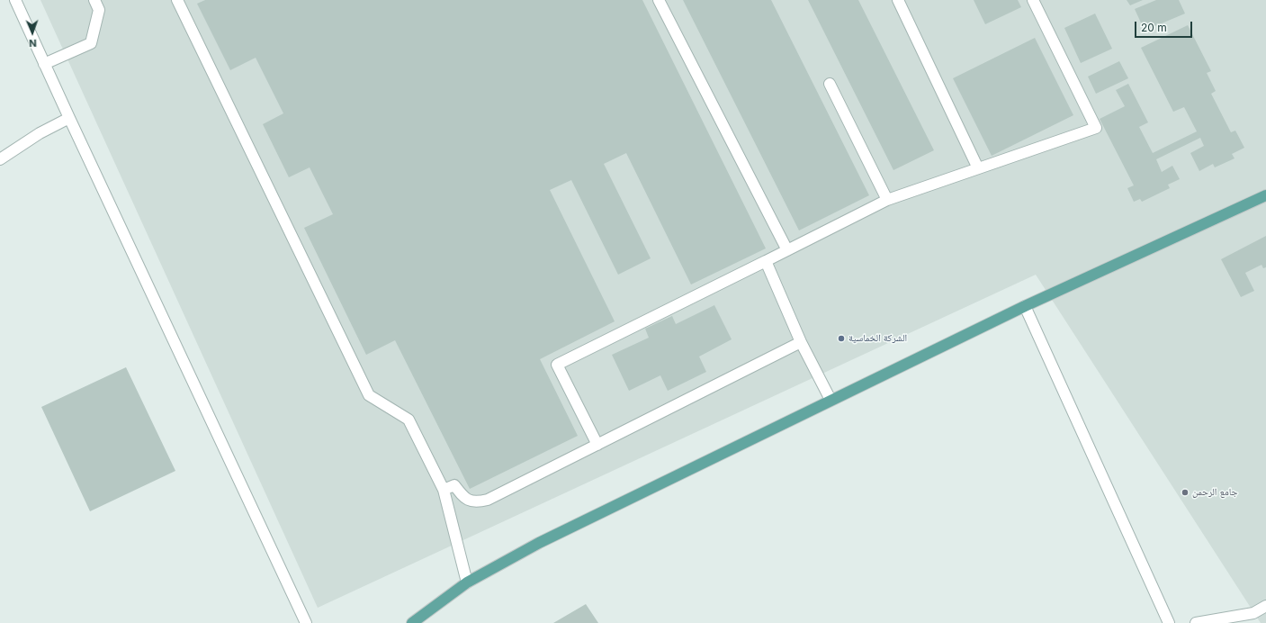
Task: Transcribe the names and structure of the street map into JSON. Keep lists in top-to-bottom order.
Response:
{
  "places": ["الشركة الخماسية", "جامع الرحمن"],
  "scale_bar": "20 m",
  "north": "bottom"
}
